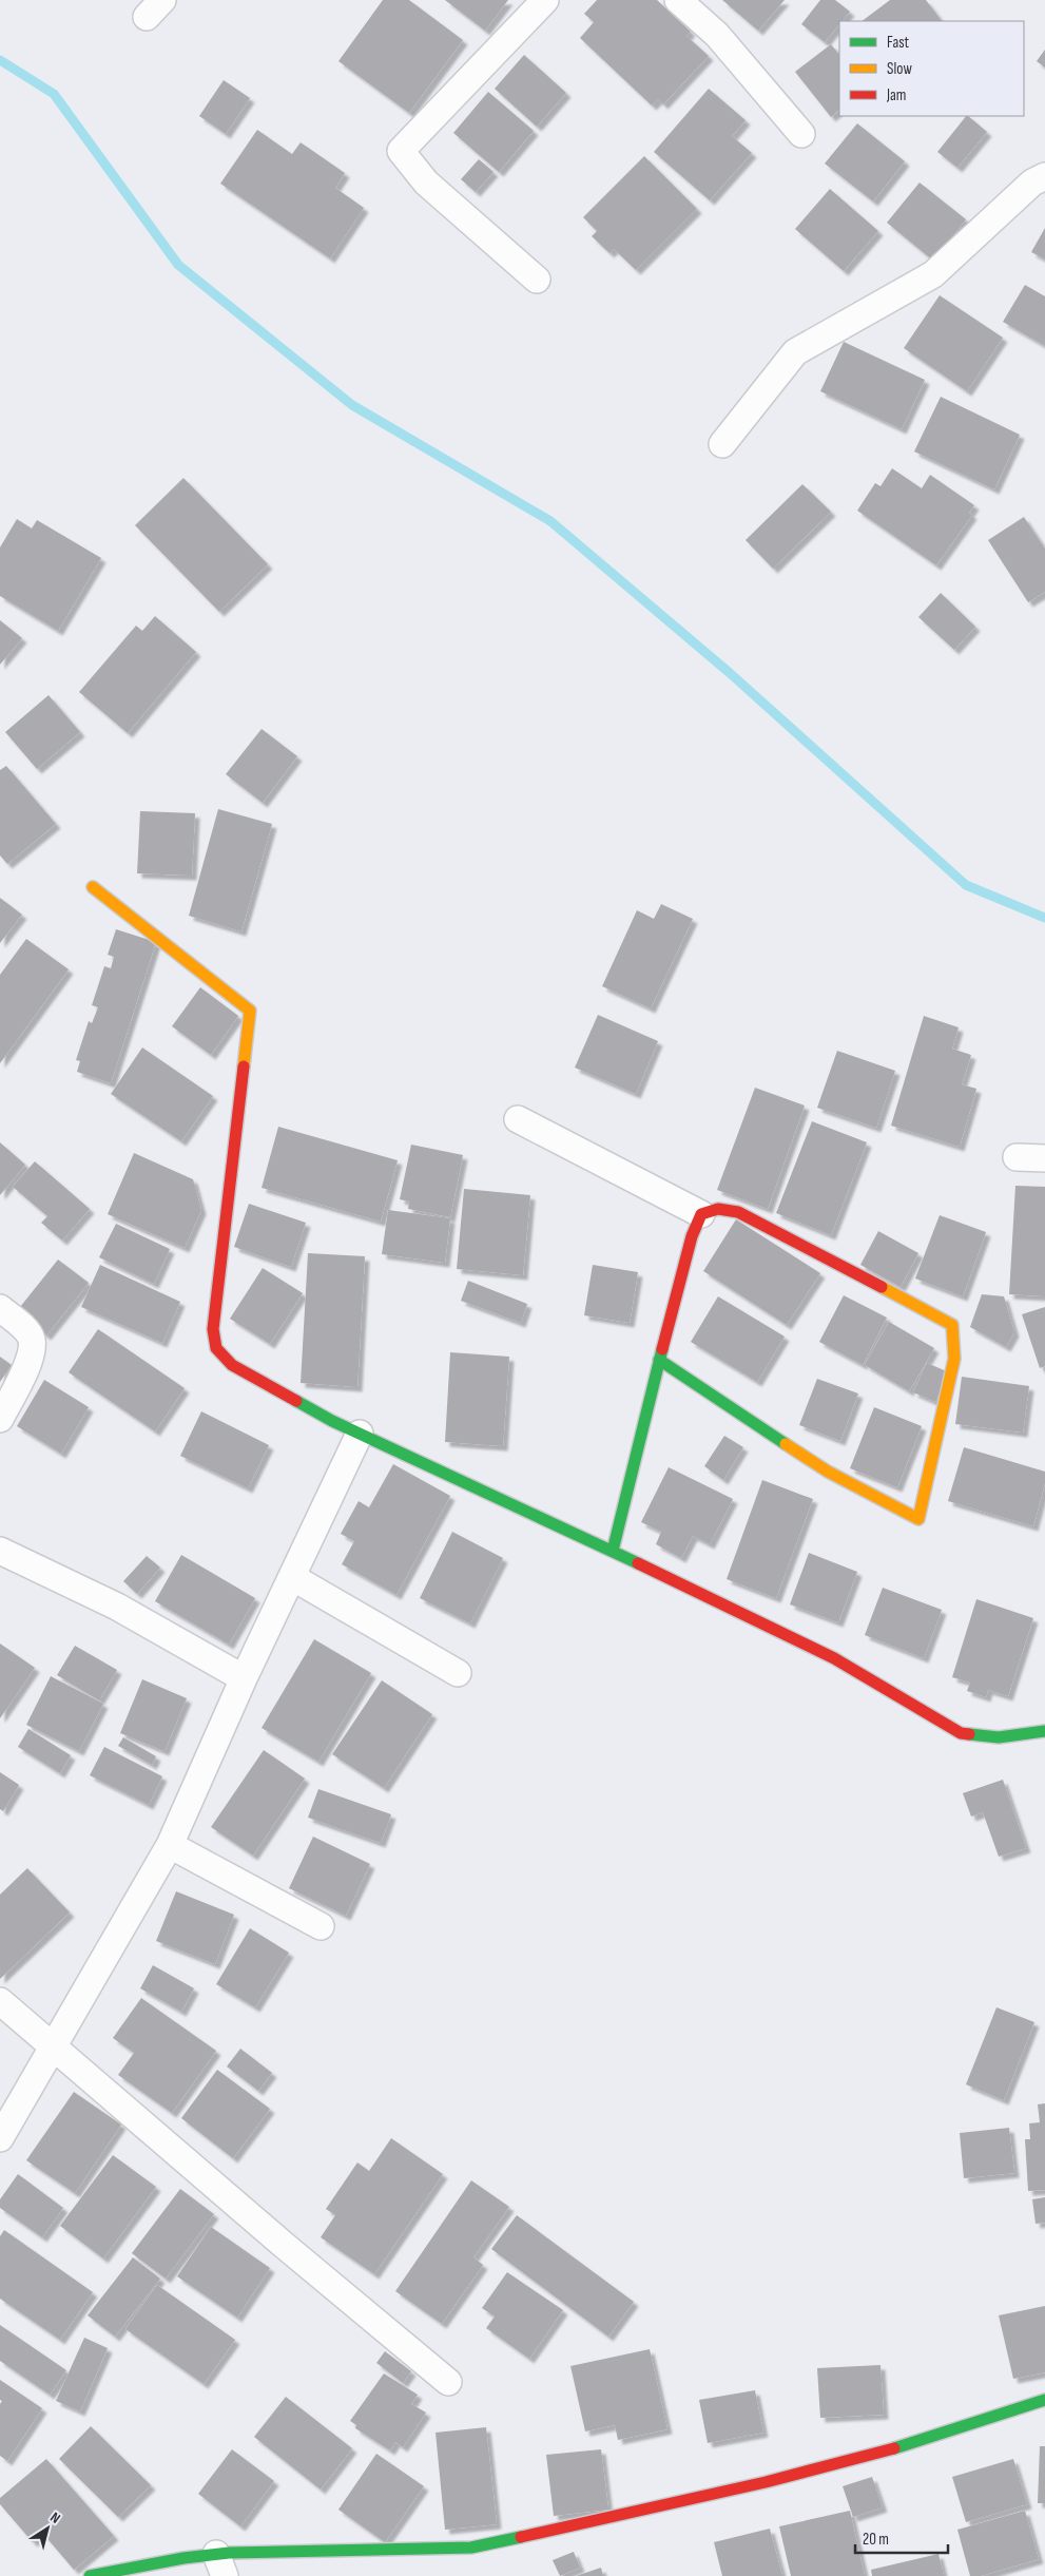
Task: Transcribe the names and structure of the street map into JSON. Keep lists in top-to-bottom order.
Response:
{
  "legend": ["Fast", "Slow", "Jam"],
  "scale_bar": "20 m",
  "north": "top right"
}
